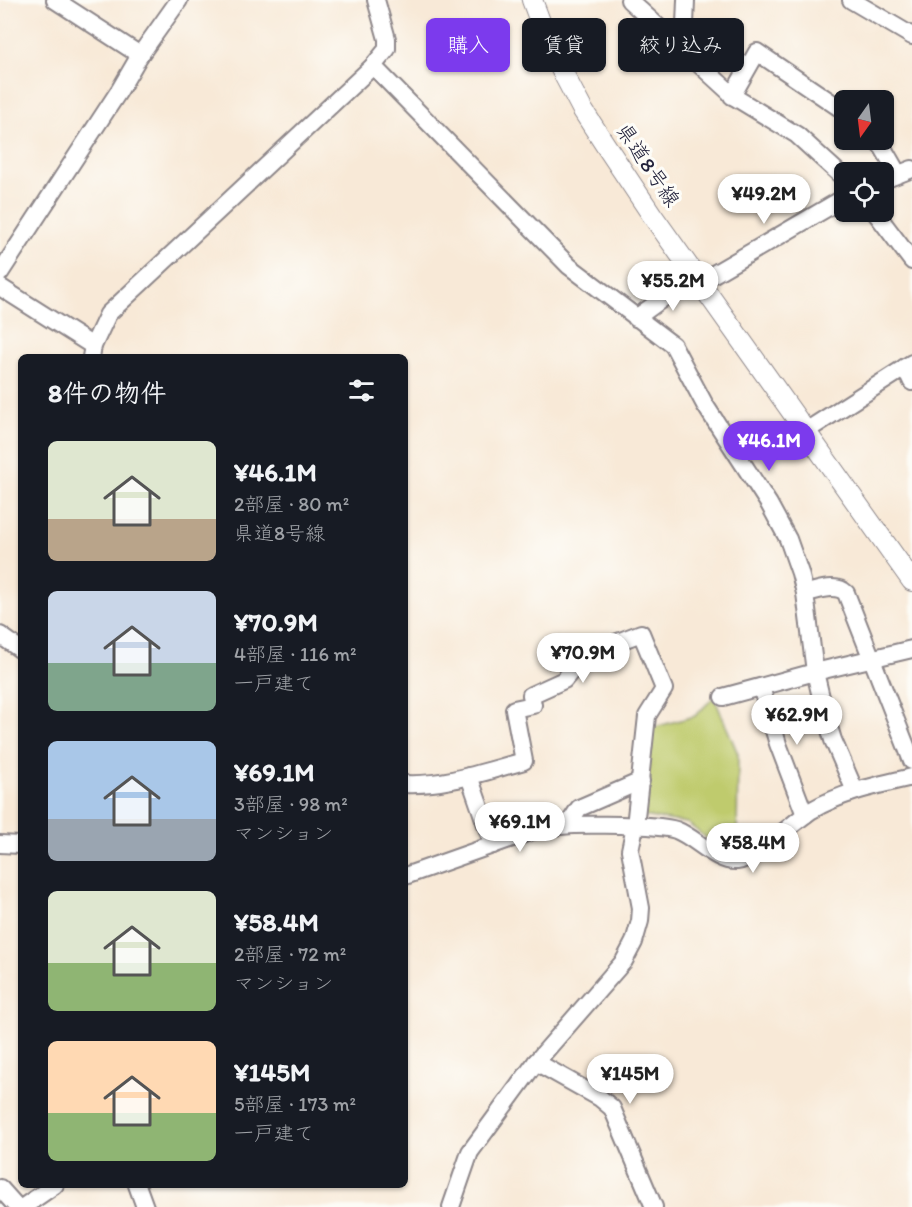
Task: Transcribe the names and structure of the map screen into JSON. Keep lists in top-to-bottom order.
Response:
{
  "streets": {
    "main road": ["県道8号線"]
  },
  "north": "bottom",
  "page": {
    "chip": ["購入", "賃貸", "絞り込み"],
    "price": [
      "¥49.2M",
      "¥55.2M",
      "¥46.1M",
      "¥70.9M",
      "¥62.9M",
      "¥69.1M",
      "¥58.4M",
      "¥145M"
    ],
    "heading": "8件の物件",
    "list": [
      {
        "name": "¥46.1M",
        "note": "2部屋 · 80 m² · 県道8号線"
      },
      {
        "name": "¥70.9M",
        "note": "4部屋 · 116 m² · 一戸建て"
      },
      {
        "name": "¥69.1M",
        "note": "3部屋 · 98 m² · マンション"
      },
      {
        "name": "¥58.4M",
        "note": "2部屋 · 72 m² · マンション"
      },
      {
        "name": "¥145M",
        "note": "5部屋 · 173 m² · 一戸建て"
      }
    ]
  }
}
